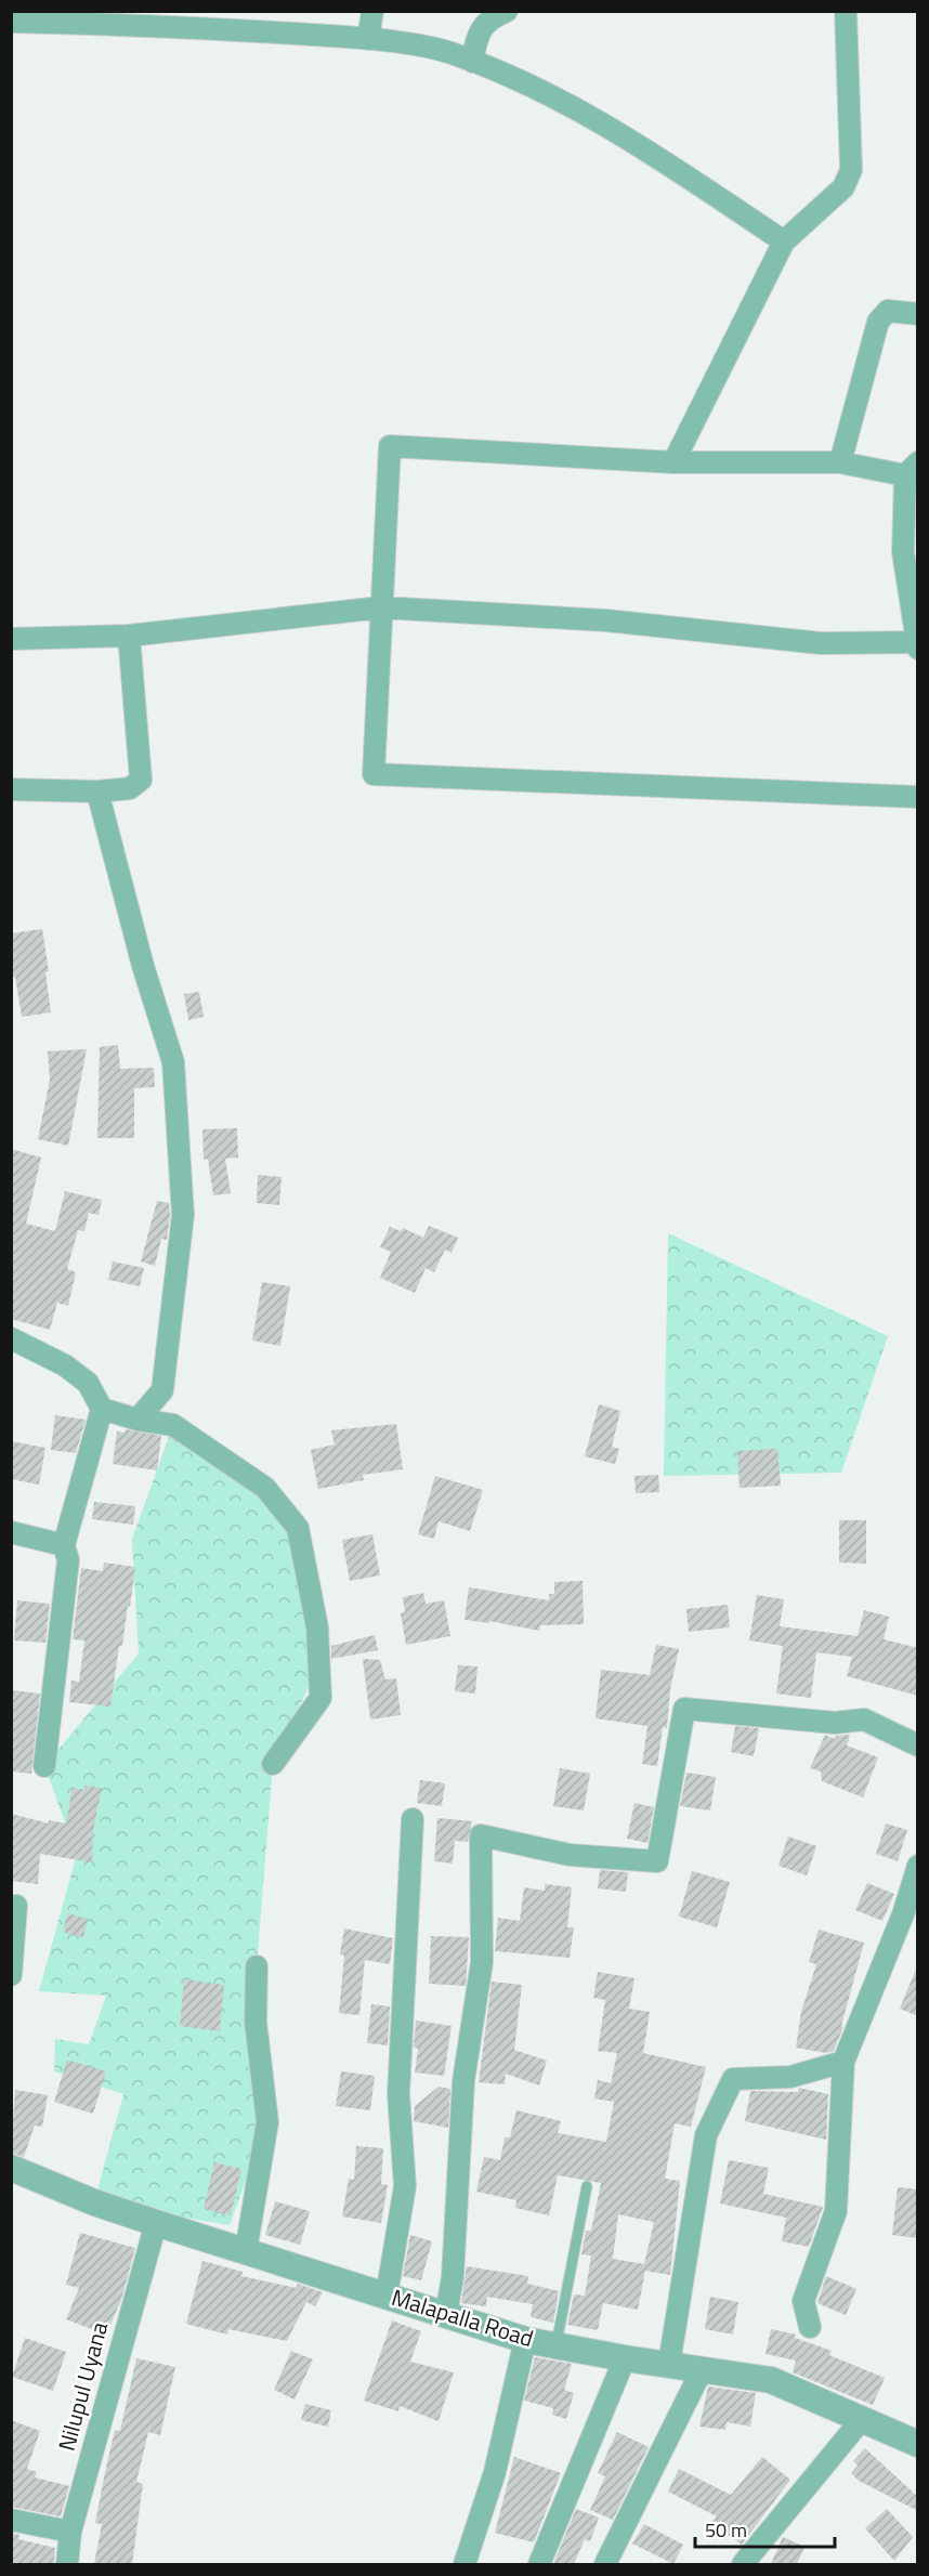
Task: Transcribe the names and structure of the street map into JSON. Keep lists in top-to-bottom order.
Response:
{
  "streets": {
    "street": ["Malapalla Road", "Nilupul Uyana"]
  },
  "crossings": [
    ["Malapalla Road", "Nilupul Uyana"]
  ],
  "scale_bar": "50 m"
}
